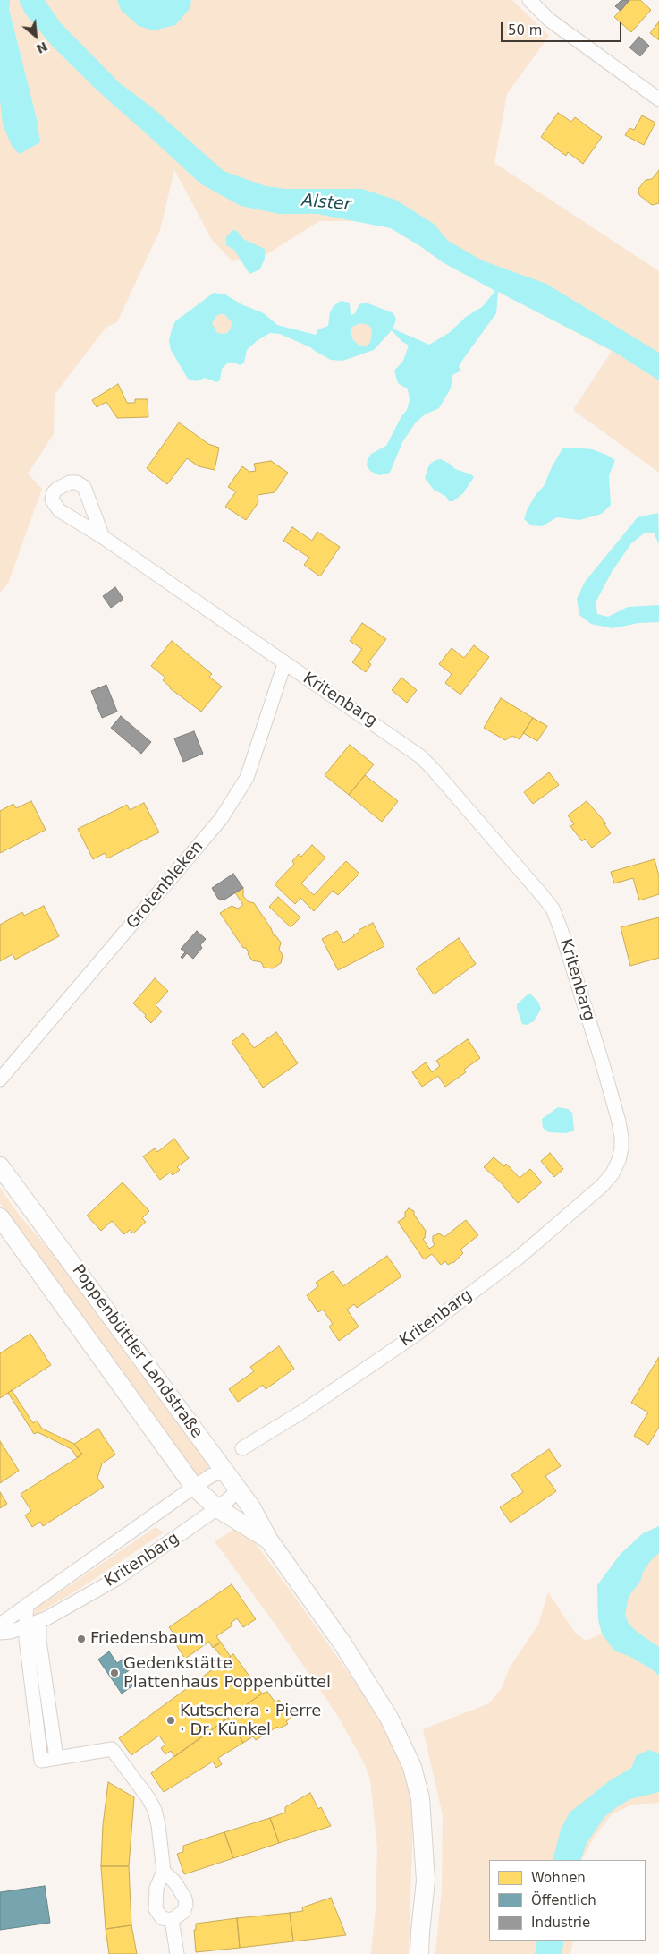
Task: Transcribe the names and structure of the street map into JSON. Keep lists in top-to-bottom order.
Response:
{
  "streets": {
    "main road": ["Poppenbüttler Landstraße"],
    "street": ["Kritenbarg", "Grotenbleken"]
  },
  "crossings": [
    ["Kritenbarg", "Grotenbleken"],
    ["Kritenbarg", "Poppenbüttler Landstraße"]
  ],
  "water": ["Alster"],
  "places": ["Friedensbaum", "Gedenkstätte Plattenhaus Poppenbüttel", "Kutschera · Pierre · Dr. Künkel"],
  "legend": ["Wohnen", "Öffentlich", "Industrie"],
  "scale_bar": "50 m",
  "north": "bottom right"
}
